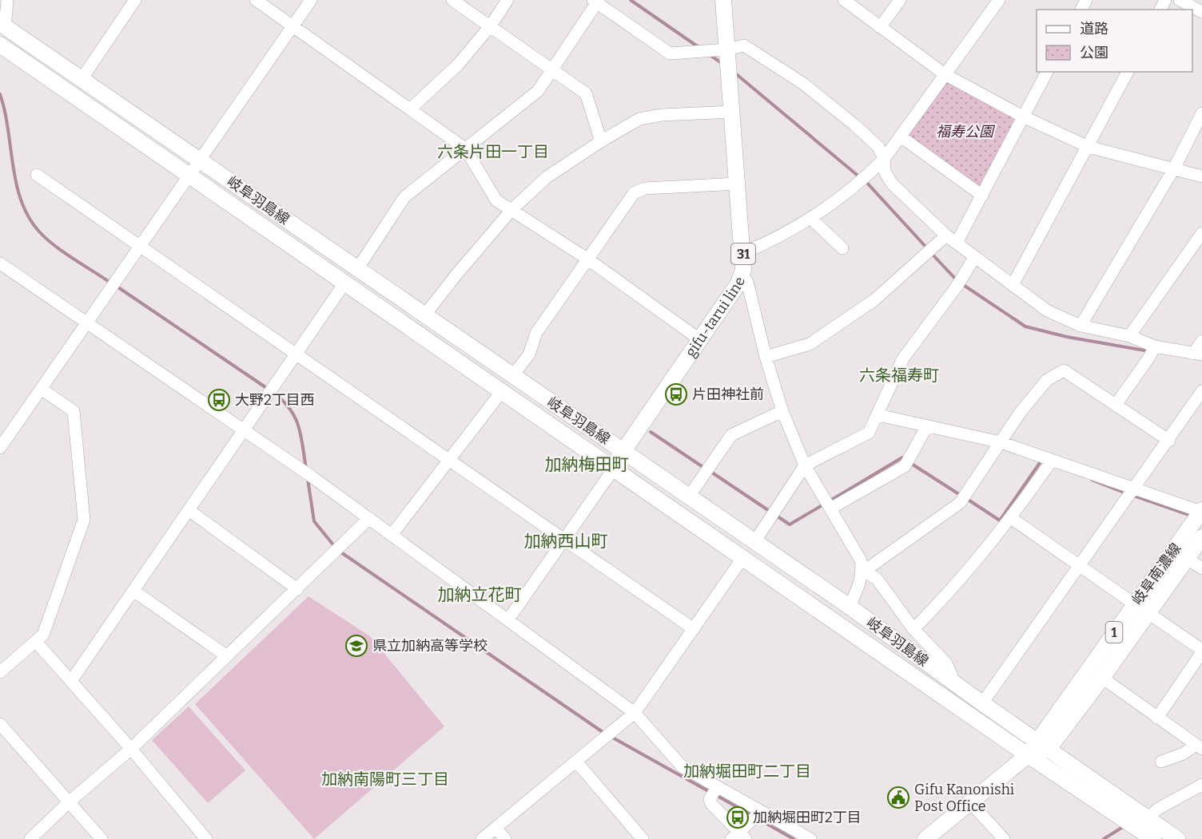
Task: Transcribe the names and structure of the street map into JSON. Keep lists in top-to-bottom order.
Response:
{
  "streets": {
    "main road": [
      "岐阜羽島線",
      "31",
      "gifu-tarui line",
      "岐阜南濃線",
      "1"
    ]
  },
  "crossings": [
    ["岐阜羽島線", "gifu-tarui line"],
    ["岐阜羽島線", "岐阜南濃線"]
  ],
  "districts": [
    "六条片田一丁目",
    "六条福寿町",
    "加納梅田町",
    "加納西山町",
    "加納立花町",
    "加納堀田町二丁目",
    "加納南陽町三丁目"
  ],
  "parks": ["福寿公園"],
  "places": {
    "bus stop": ["片田神社前", "大野2丁目西", "加納堀田町2丁目"],
    "school or university": ["県立加納高等学校"],
    "public building": ["Gifu Kanonishi Post Office"]
  },
  "legend": ["道路", "公園"]
}
